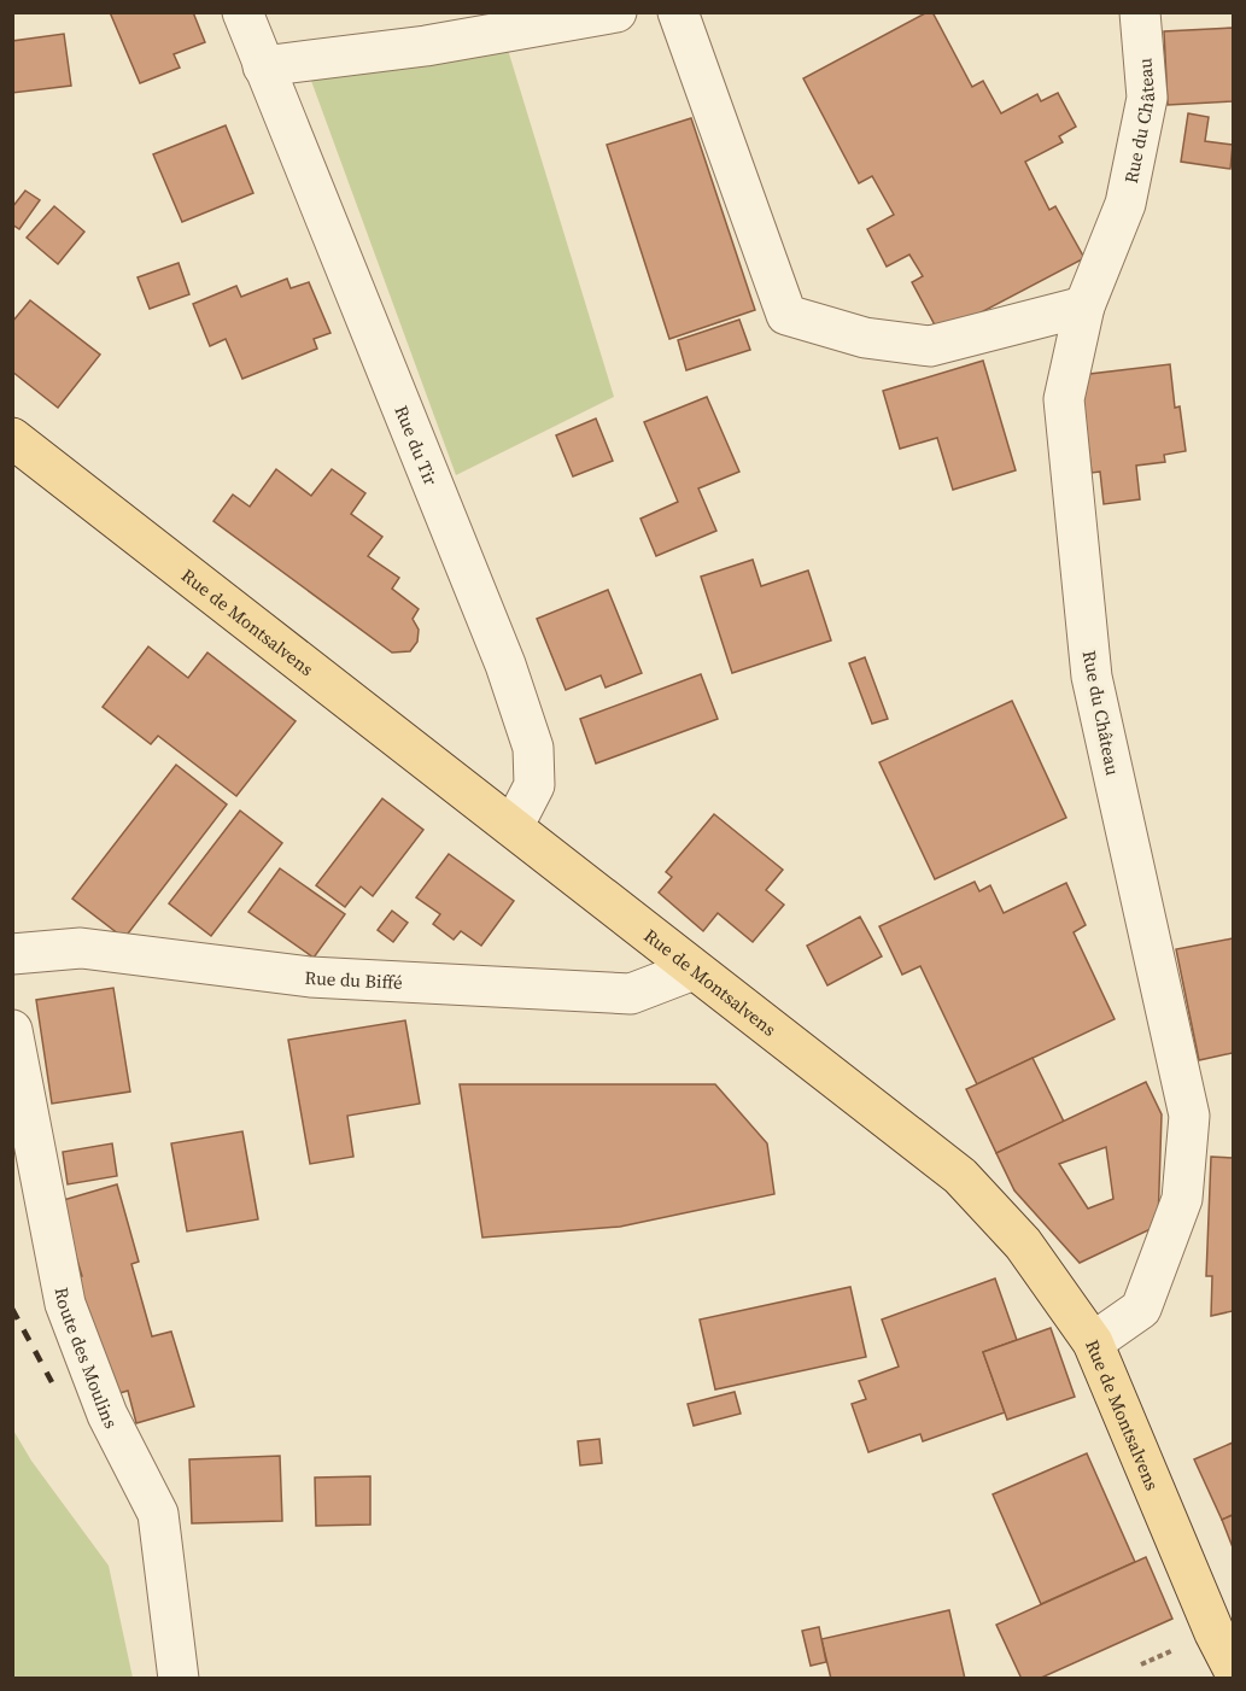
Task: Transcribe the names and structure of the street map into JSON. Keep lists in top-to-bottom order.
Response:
{
  "streets": {
    "main road": ["Rue de Montsalvens"],
    "street": [
      "Rue du Château",
      "Rue du Tir",
      "Rue du Biffé",
      "Route des Moulins"
    ]
  },
  "crossings": [
    ["Rue du Château", "Rue de Montsalvens"],
    ["Rue du Tir", "Rue de Montsalvens"],
    ["Rue de Montsalvens", "Rue du Biffé"]
  ]
}
